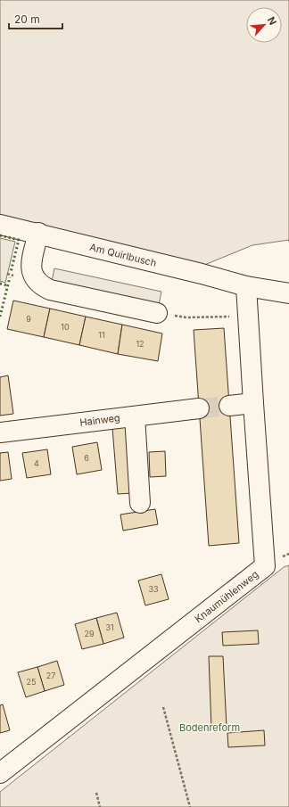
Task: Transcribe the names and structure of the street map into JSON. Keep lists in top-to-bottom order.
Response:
{
  "streets": {
    "street": ["Am Quirlbusch", "Hainweg", "Knaumühlenweg"]
  },
  "crossings": [
    ["Am Quirlbusch", "Knaumühlenweg"]
  ],
  "parks": ["Bodenreform"],
  "house_numbers": [
    "9",
    "10",
    "11",
    "12",
    "6",
    "4",
    "33",
    "31",
    "29",
    "27",
    "25"
  ],
  "scale_bar": "20 m",
  "north": "top right"
}
